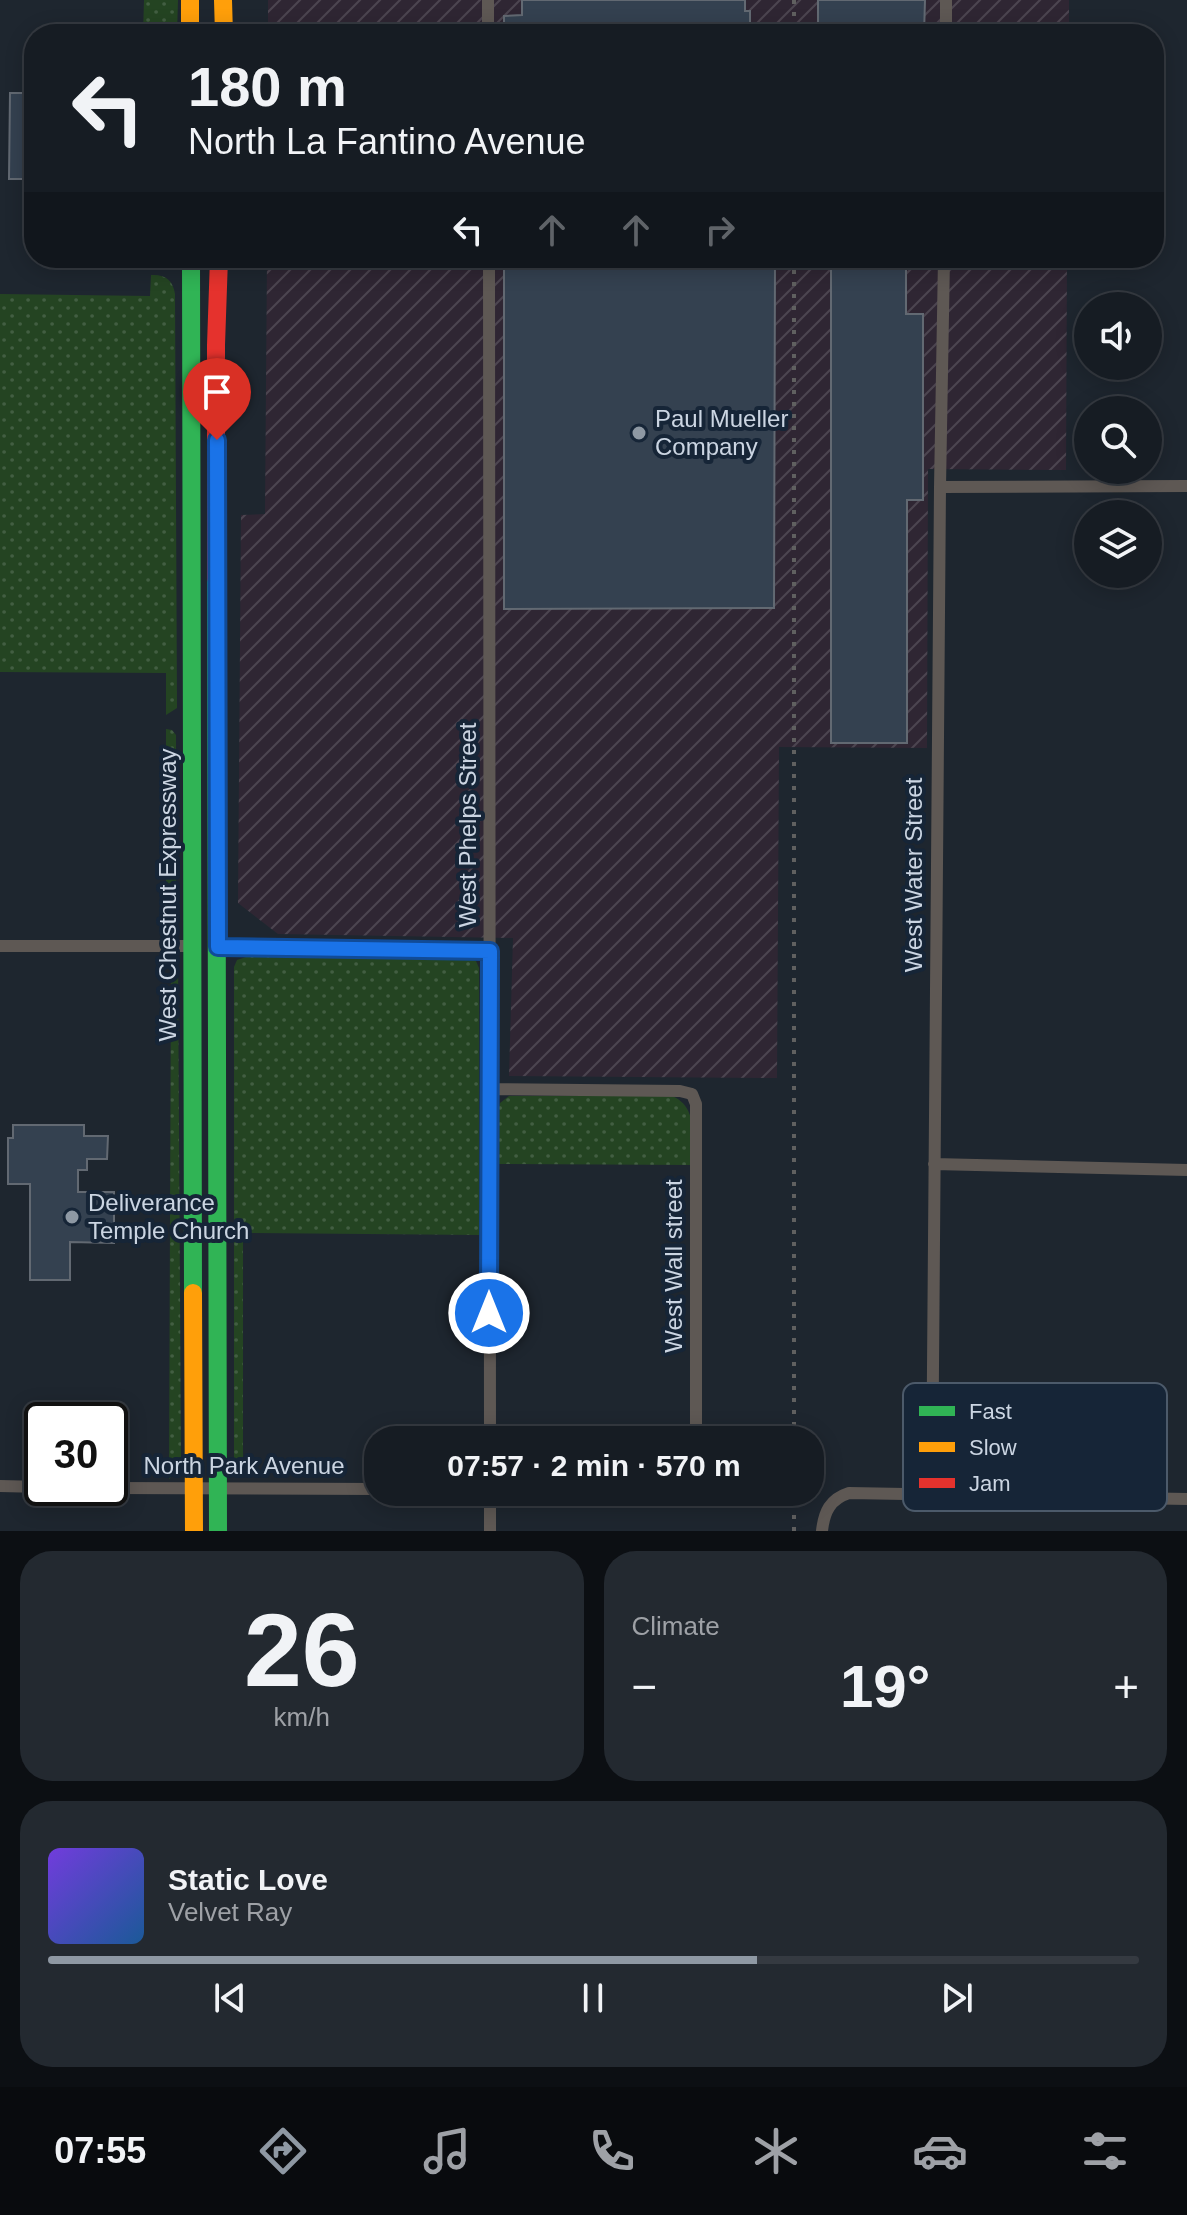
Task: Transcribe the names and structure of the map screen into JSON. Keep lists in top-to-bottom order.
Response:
{
  "streets": {
    "main road": ["West Chestnut Expressway"],
    "street": [
      "West Phelps Street",
      "West Water Street",
      "West Wall street",
      "North Park Avenue"
    ]
  },
  "crossings": [
    ["West Phelps Street", "West Wall street"],
    ["West Chestnut Expressway", "North Park Avenue"]
  ],
  "places": ["Paul Mueller Company", "Deliverance Temple Church"],
  "legend": ["Fast", "Slow", "Jam"],
  "page": {
    "turn": ["180 m", "North La Fantino Avenue"],
    "limit": "30",
    "trip": "07:57 · 2 min · 570 m",
    "tile": [
      ["26", "km/h"],
      "Climate"
    ],
    "heat": ["−", "19°", "+"],
    "song": ["Static Love", "Velvet Ray"],
    "tabs": "07:55"
  }
}
